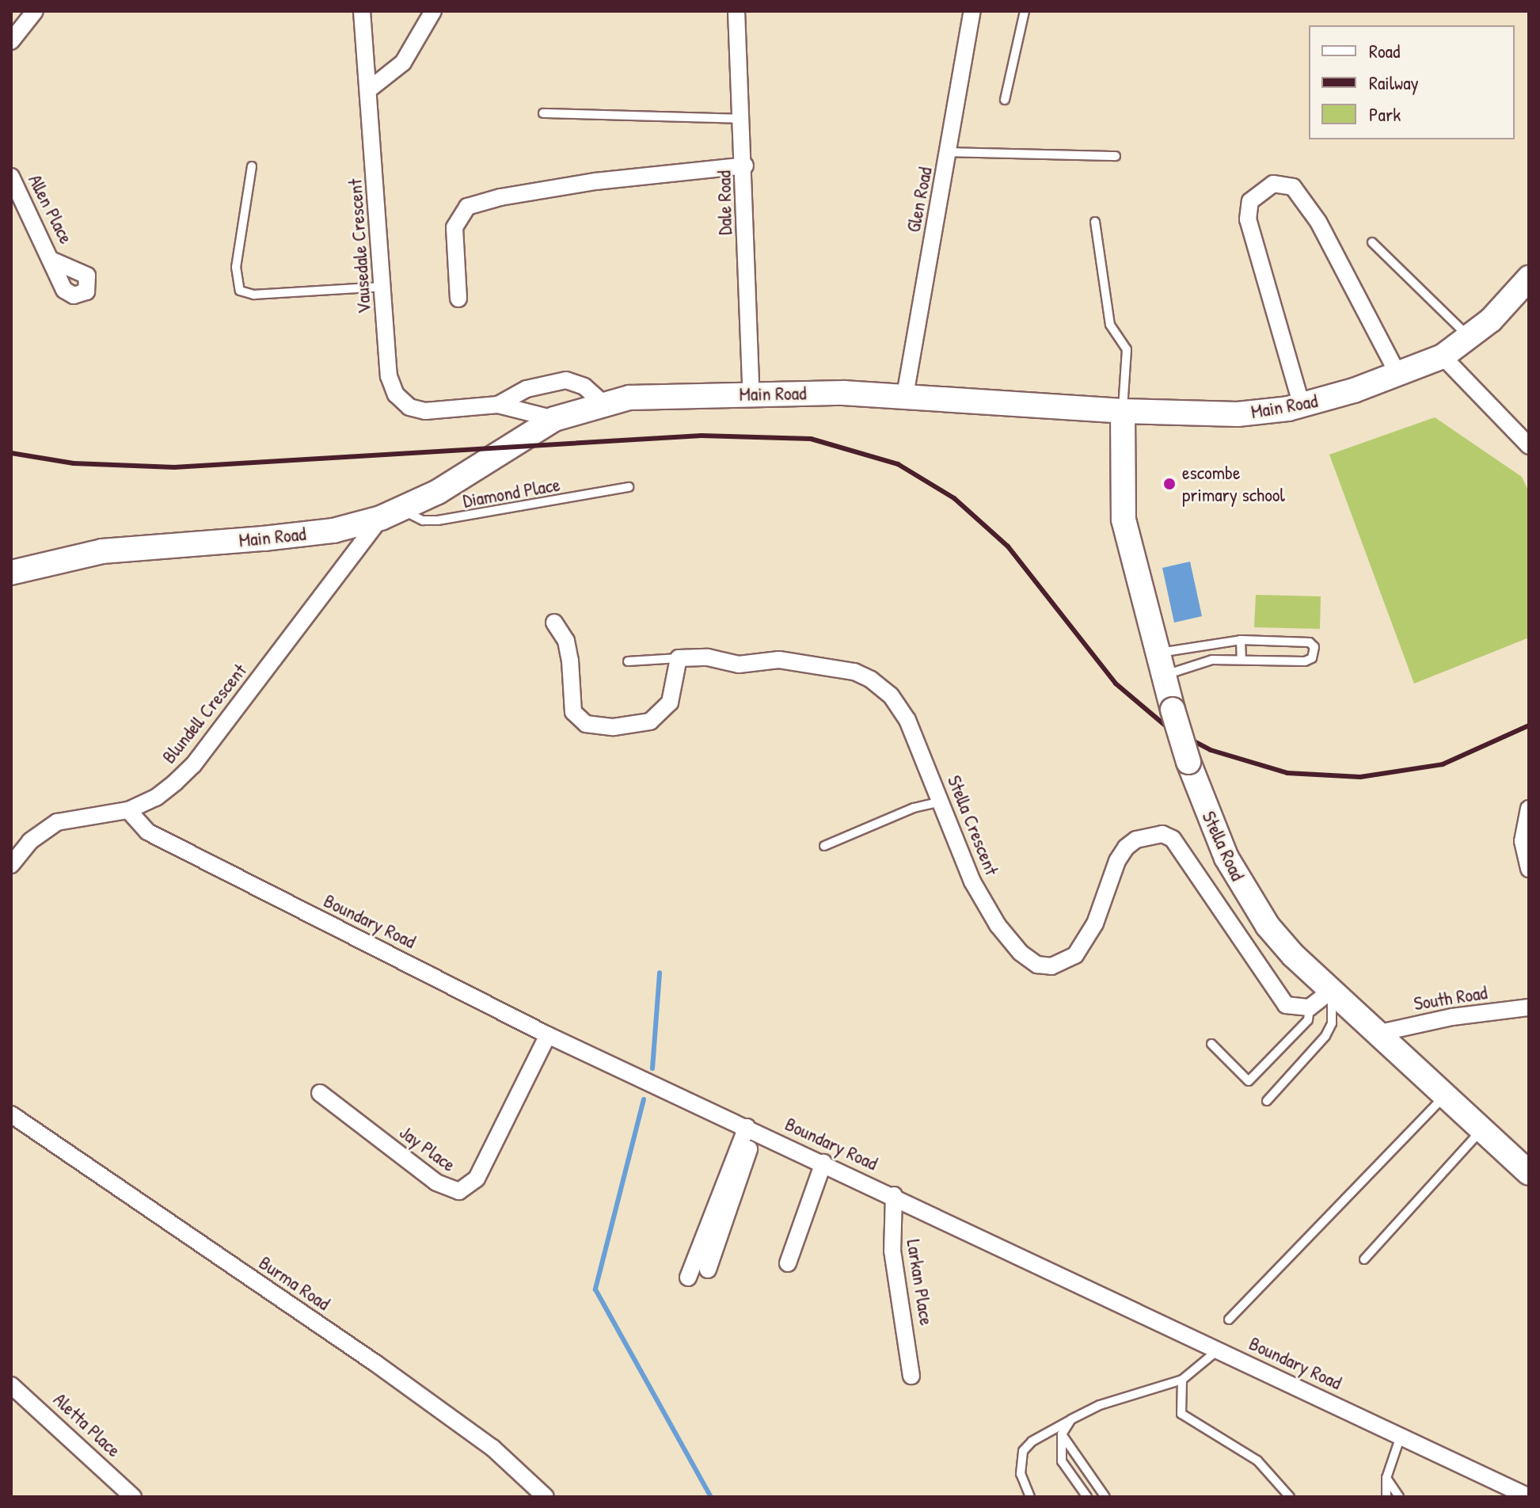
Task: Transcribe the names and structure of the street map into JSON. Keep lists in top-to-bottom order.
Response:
{
  "streets": {
    "main road": ["Main Road", "Stella Road"],
    "street": [
      "Glen Road",
      "Dale Road",
      "Allen Place",
      "Vausedale Crescent",
      "Blundell Crescent",
      "Stella Crescent",
      "Boundary Road",
      "South Road",
      "Jay Place",
      "Larkan Place",
      "Burma Road",
      "Aletta Place"
    ],
    "lane": ["Diamond Place"]
  },
  "crossings": [
    ["Glen Road", "Main Road"],
    ["Dale Road", "Main Road"],
    ["Vausedale Crescent", "Main Road"],
    ["Main Road", "Diamond Place"],
    ["Main Road", "Blundell Crescent"],
    ["Main Road", "Stella Road"],
    ["Diamond Place", "Blundell Crescent"],
    ["Blundell Crescent", "Boundary Road"],
    ["Stella Road", "South Road"],
    ["Boundary Road", "Jay Place"],
    ["Boundary Road", "Larkan Place"]
  ],
  "places": ["escombe primary school"],
  "legend": ["Road", "Railway", "Park"]
}
